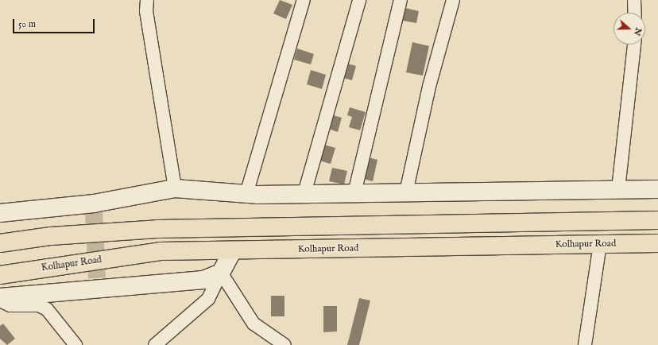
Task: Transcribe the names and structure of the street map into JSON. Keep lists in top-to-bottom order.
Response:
{
  "streets": {
    "highway": ["Kolhapur Road"]
  },
  "scale_bar": "50 m",
  "north": "right"
}
